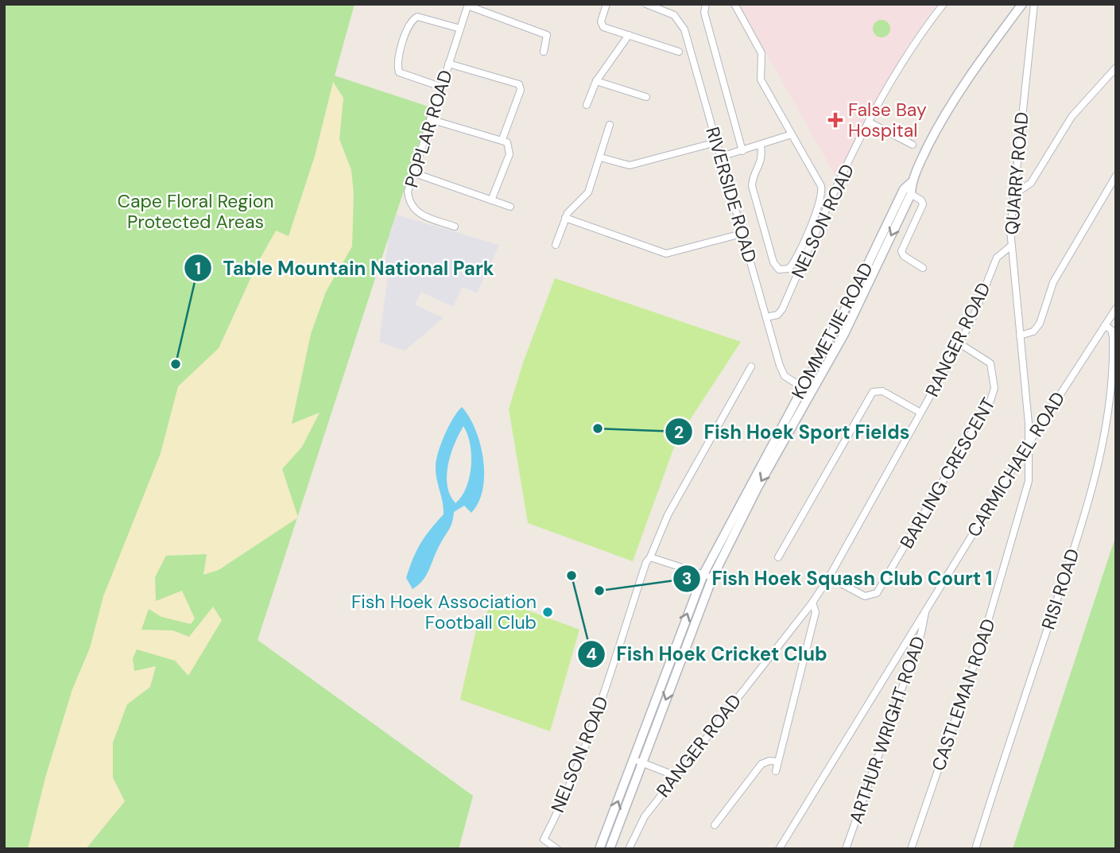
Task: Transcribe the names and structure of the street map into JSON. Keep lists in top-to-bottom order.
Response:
{
  "streets": {
    "main road": ["KOMMETJIE ROAD"],
    "street": [
      "POPLAR ROAD",
      "QUARRY ROAD",
      "RIVERSIDE ROAD",
      "NELSON ROAD",
      "RANGER ROAD",
      "CARMICHAEL ROAD",
      "BARLING CRESCENT",
      "RISI ROAD",
      "CASTLEMAN ROAD",
      "ARTHUR WRIGHT ROAD"
    ]
  },
  "crossings": [
    ["QUARRY ROAD", "RANGER ROAD"],
    ["QUARRY ROAD", "CARMICHAEL ROAD"],
    ["QUARRY ROAD", "CASTLEMAN ROAD"],
    ["RIVERSIDE ROAD", "NELSON ROAD"],
    ["RIVERSIDE ROAD", "KOMMETJIE ROAD"],
    ["RANGER ROAD", "BARLING CRESCENT"],
    ["CARMICHAEL ROAD", "RISI ROAD"],
    ["CARMICHAEL ROAD", "CASTLEMAN ROAD"],
    ["CARMICHAEL ROAD", "ARTHUR WRIGHT ROAD"]
  ],
  "parks": ["Cape Floral Region Protected Areas"],
  "places": {
    "health": ["False Bay Hospital"],
    "other": [
      "Table Mountain National Park",
      "Fish Hoek Sport Fields",
      "Fish Hoek Cricket Club",
      "Fish Hoek Squash Club Court 1",
      "Fish Hoek Association Football Club"
    ]
  }
}
